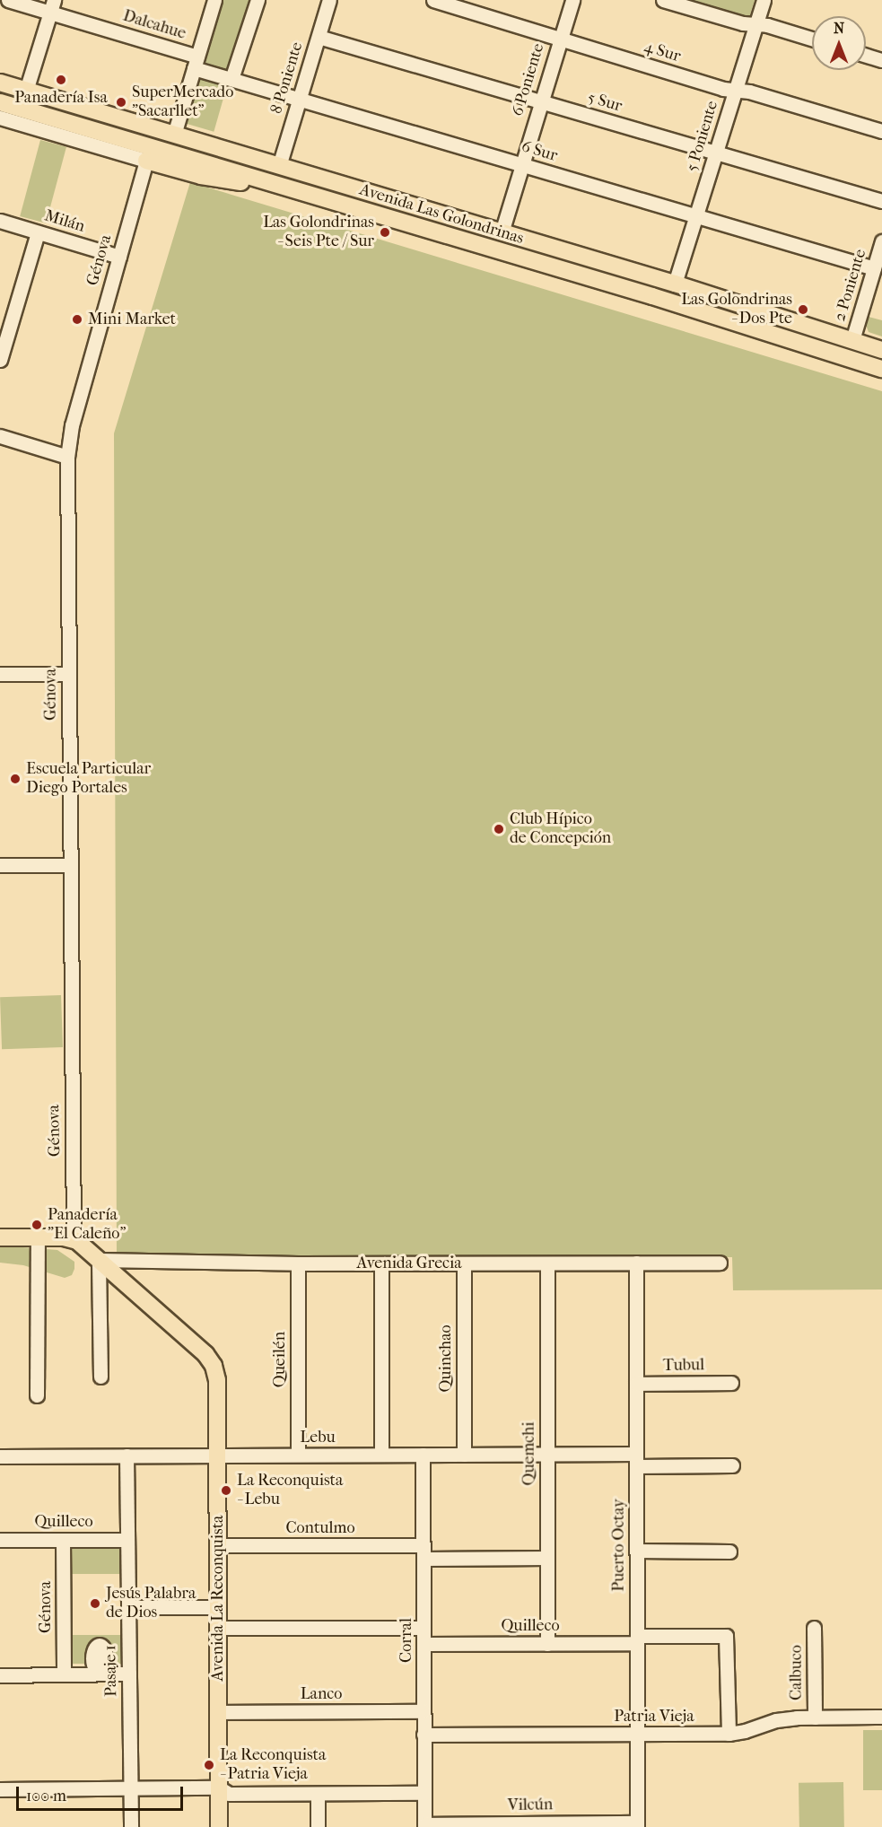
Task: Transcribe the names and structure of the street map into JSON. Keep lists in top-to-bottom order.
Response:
{
  "streets": {
    "main road": ["Avenida Las Golondrinas", "Avenida La Reconquista"],
    "street": [
      "Dalcahue",
      "4 Sur",
      "8 Poniente",
      "6 Poniente",
      "5 Sur",
      "5 Poniente",
      "6 Sur",
      "Milán",
      "Génova",
      "2 Poniente",
      "Avenida Grecia",
      "Quinchao",
      "Queilén",
      "Tubul",
      "Lebu",
      "Quemchi",
      "Quilleco",
      "Contulmo",
      "Puerto Octay",
      "Corral",
      "Pasaje 1",
      "Calbuco",
      "Lanco",
      "Patria Vieja",
      "Vilcún"
    ]
  },
  "crossings": [
    ["Dalcahue", "6 Sur"],
    ["4 Sur", "6 Poniente"],
    ["4 Sur", "5 Poniente"],
    ["8 Poniente", "5 Sur"],
    ["8 Poniente", "6 Sur"],
    ["8 Poniente", "Avenida Las Golondrinas"],
    ["6 Poniente", "5 Sur"],
    ["6 Poniente", "6 Sur"],
    ["6 Poniente", "Avenida Las Golondrinas"],
    ["5 Sur", "5 Poniente"],
    ["5 Poniente", "6 Sur"],
    ["5 Poniente", "Avenida Las Golondrinas"],
    ["6 Sur", "2 Poniente"],
    ["Avenida Las Golondrinas", "2 Poniente"],
    ["Milán", "Génova"],
    ["Génova", "Quilleco"],
    ["Génova", "Avenida La Reconquista"],
    ["Avenida Grecia", "Quinchao"],
    ["Avenida Grecia", "Queilén"],
    ["Avenida Grecia", "Quemchi"],
    ["Avenida Grecia", "Puerto Octay"],
    ["Avenida Grecia", "Avenida La Reconquista"],
    ["Quinchao", "Lebu"],
    ["Queilén", "Lebu"],
    ["Tubul", "Puerto Octay"],
    ["Lebu", "Quemchi"],
    ["Lebu", "Puerto Octay"],
    ["Lebu", "Avenida La Reconquista"],
    ["Lebu", "Corral"],
    ["Lebu", "Pasaje 1"],
    ["Quemchi", "Quilleco"],
    ["Quemchi", "Contulmo"],
    ["Quilleco", "Puerto Octay"],
    ["Quilleco", "Corral"],
    ["Quilleco", "Pasaje 1"],
    ["Quilleco", "Patria Vieja"],
    ["Contulmo", "Avenida La Reconquista"],
    ["Contulmo", "Corral"],
    ["Puerto Octay", "Patria Vieja"],
    ["Puerto Octay", "Vilcún"],
    ["Avenida La Reconquista", "Lanco"],
    ["Corral", "Lanco"],
    ["Corral", "Patria Vieja"],
    ["Corral", "Vilcún"],
    ["Calbuco", "Patria Vieja"]
  ],
  "places": [
    "Panadería Isa",
    "SuperMercado \"Sacarllet\"",
    "Las Golondrinas - Seis Pte / Sur",
    "Las Golondrinas - Dos Pte",
    "Mini Market",
    "Escuela Particular Diego Portales",
    "Club Hípico de Concepción",
    "Panadería \"El Caleño\"",
    "La Reconquista - Lebu",
    "Jesús Palabra de Dios",
    "La Reconquista - Patria Vieja"
  ],
  "scale_bar": "100 m",
  "north": "top"
}
